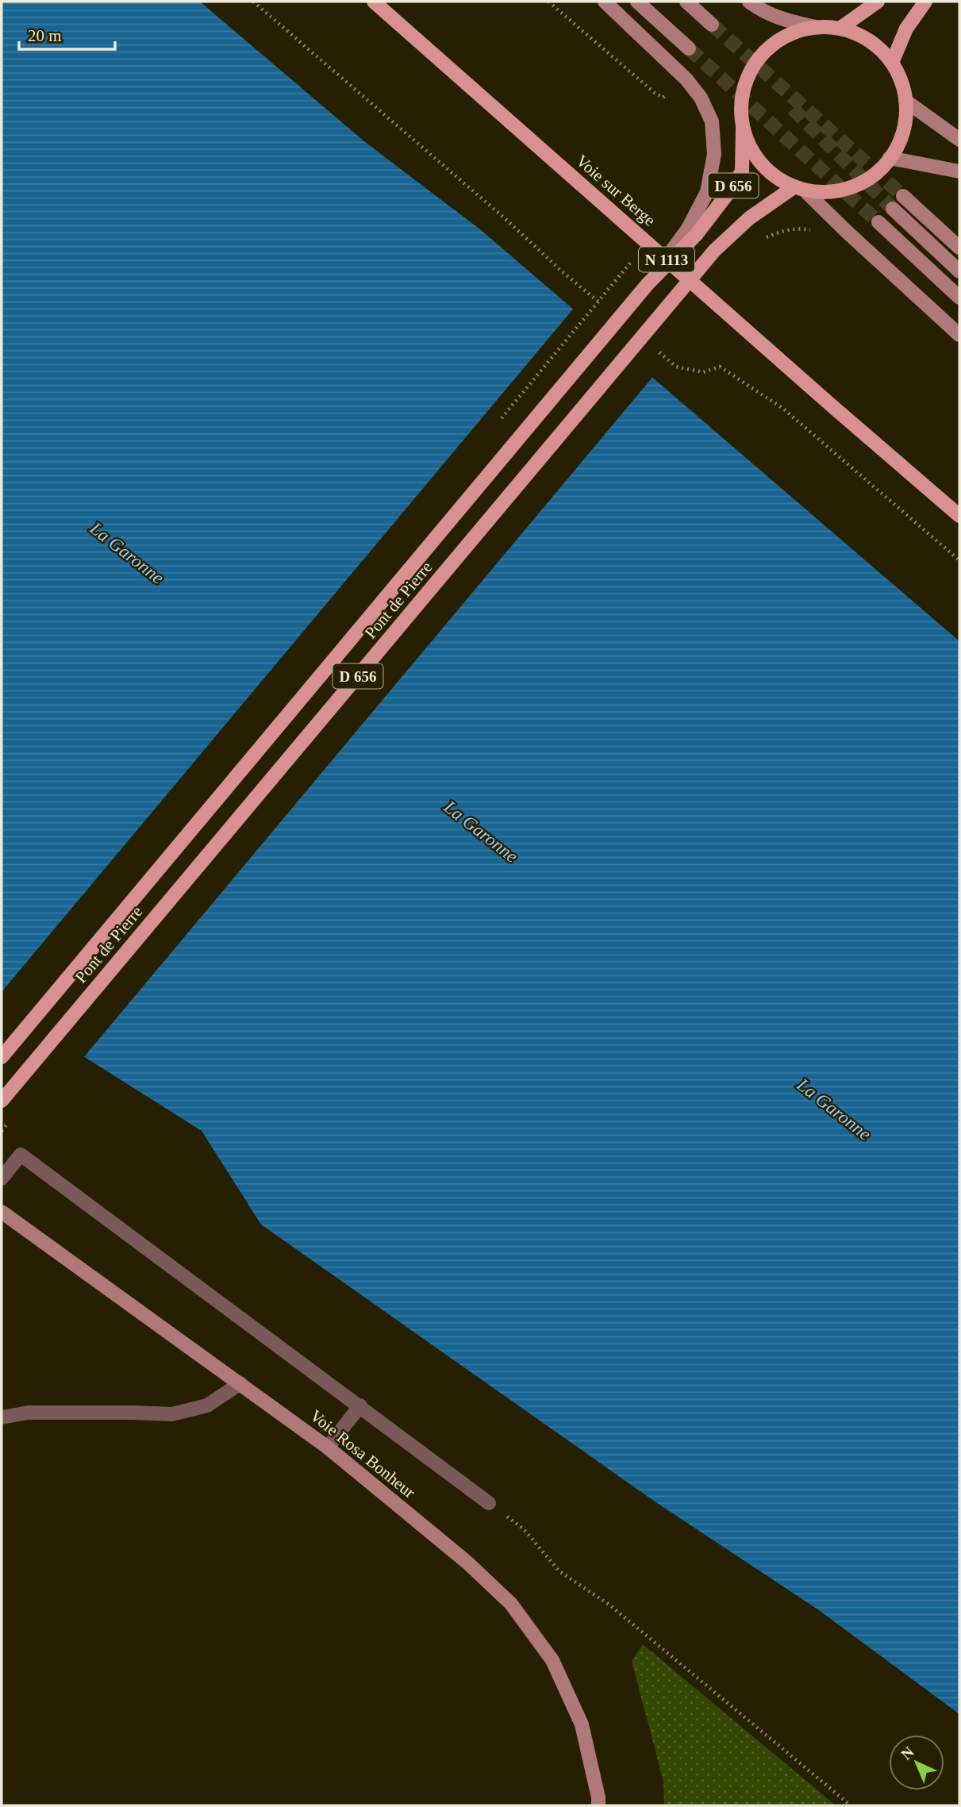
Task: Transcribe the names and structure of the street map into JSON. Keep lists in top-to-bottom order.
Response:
{
  "streets": {
    "main road": [
      "D 656",
      "Voie sur Berge",
      "N 1113",
      "Pont de Pierre"
    ],
    "street": ["Voie Rosa Bonheur"]
  },
  "water": ["La Garonne"],
  "scale_bar": "20 m",
  "north": "top left"
}
